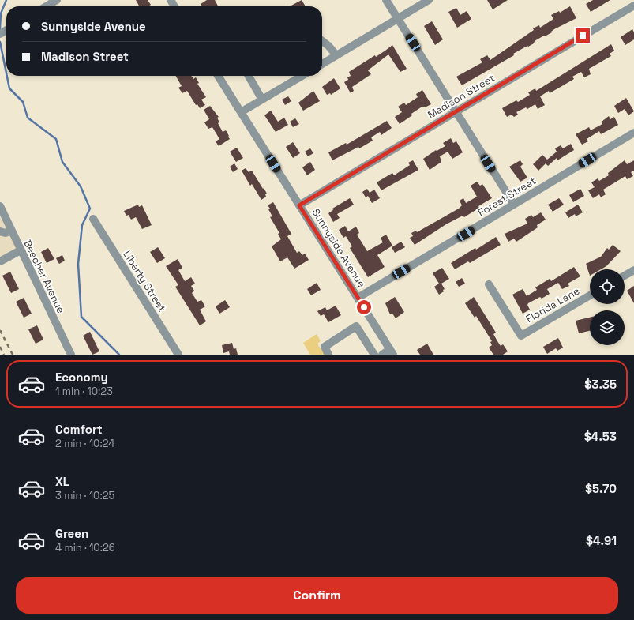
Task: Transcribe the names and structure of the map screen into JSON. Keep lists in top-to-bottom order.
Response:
{
  "streets": {
    "street": [
      "Madison Street",
      "Forest Street",
      "Sunnyside Avenue",
      "Beecher Avenue",
      "Liberty Street",
      "Florida Lane"
    ]
  },
  "crossings": [
    ["Madison Street", "Sunnyside Avenue"],
    ["Forest Street", "Sunnyside Avenue"]
  ],
  "page": {
    "banner": ["Sunnyside Avenue", "Madison Street"],
    "list": [
      {
        "name": "Economy",
        "note": "1 min · 10:23",
        "value": "$3.35"
      },
      {
        "name": "Comfort",
        "note": "2 min · 10:24",
        "value": "$4.53"
      },
      {
        "name": "XL",
        "note": "3 min · 10:25",
        "value": "$5.70"
      },
      {
        "name": "Green",
        "note": "4 min · 10:26",
        "value": "$4.91"
      }
    ],
    "buttons": "Confirm"
  }
}
